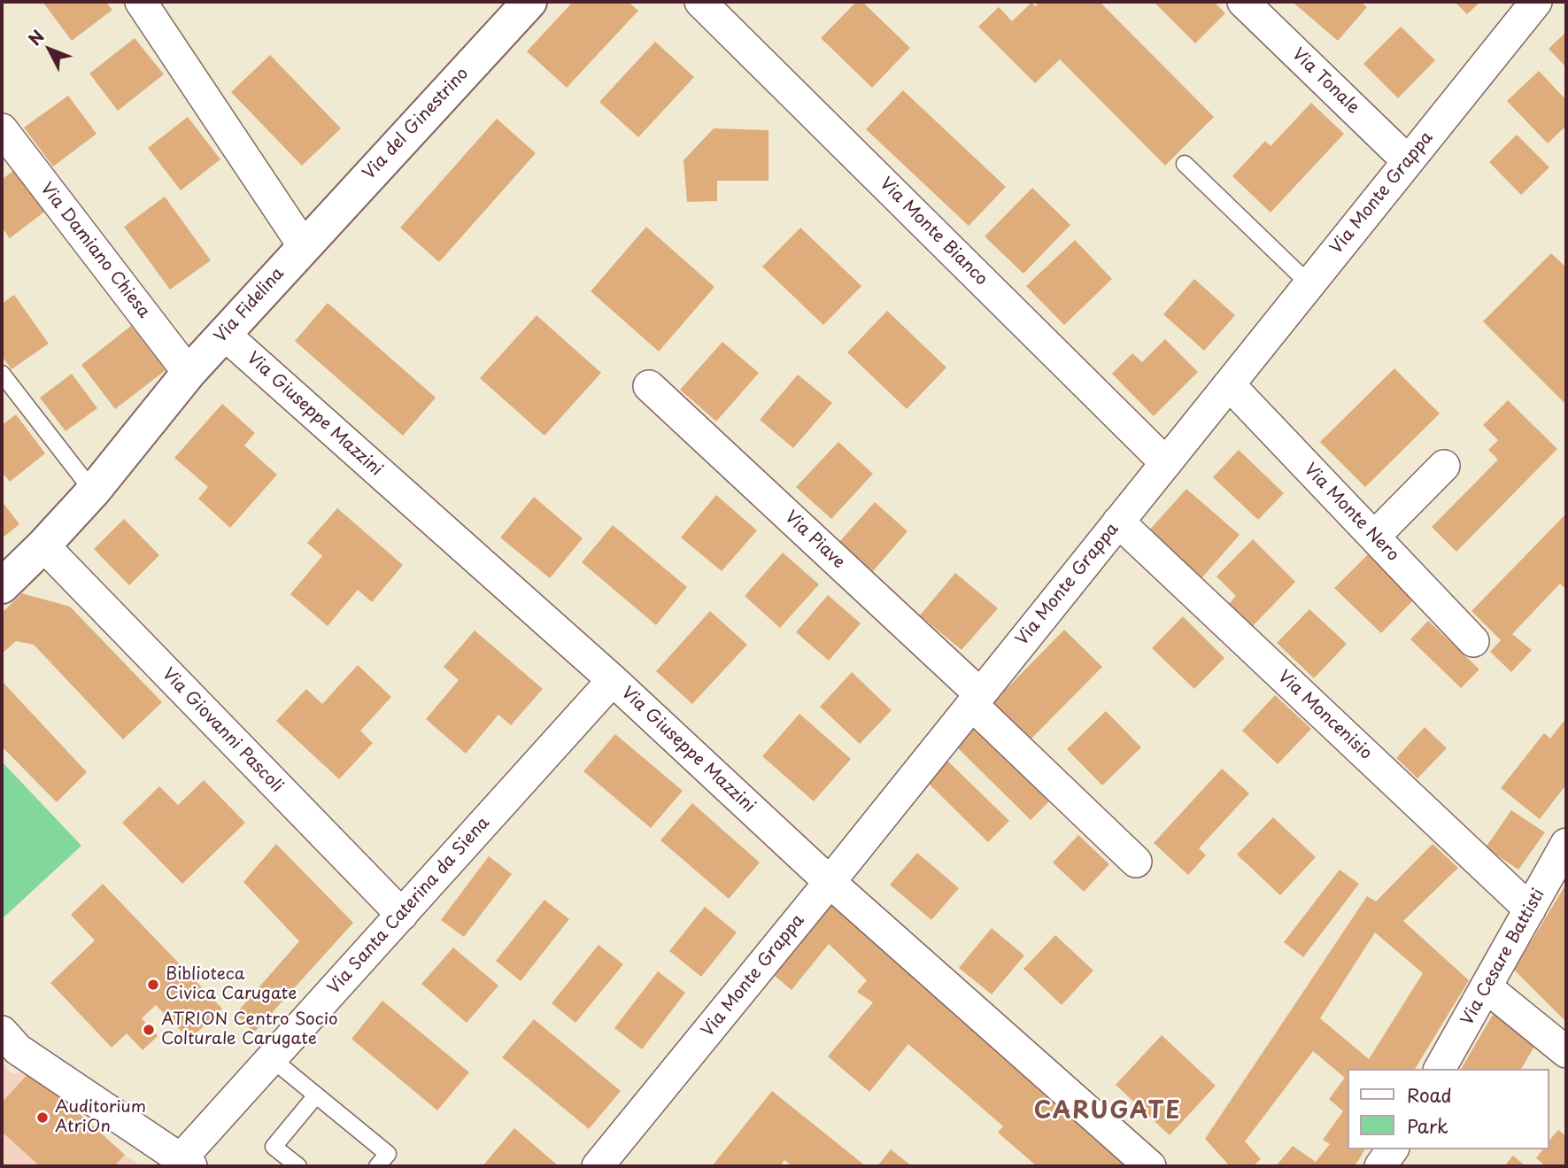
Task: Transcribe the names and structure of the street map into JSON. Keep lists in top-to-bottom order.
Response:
{
  "streets": {
    "street": [
      "Via Tonale",
      "Via del Ginestrino",
      "Via Monte Grappa",
      "Via Monte Bianco",
      "Via Damiano Chiesa",
      "Via Fidelina",
      "Via Giuseppe Mazzini",
      "Via Monte Nero",
      "Via Piave",
      "Via Moncenisio",
      "Via Giovanni Pascoli",
      "Via Santa Caterina da Siena",
      "Via Cesare Battisti"
    ]
  },
  "crossings": [
    ["Via Tonale", "Via Monte Grappa"],
    ["Via del Ginestrino", "Via Fidelina"],
    ["Via Monte Grappa", "Via Monte Bianco"],
    ["Via Monte Grappa", "Via Giuseppe Mazzini"],
    ["Via Monte Grappa", "Via Monte Nero"],
    ["Via Monte Grappa", "Via Piave"],
    ["Via Monte Grappa", "Via Moncenisio"],
    ["Via Damiano Chiesa", "Via Fidelina"],
    ["Via Fidelina", "Via Giuseppe Mazzini"],
    ["Via Fidelina", "Via Giovanni Pascoli"],
    ["Via Giuseppe Mazzini", "Via Santa Caterina da Siena"],
    ["Via Moncenisio", "Via Cesare Battisti"],
    ["Via Giovanni Pascoli", "Via Santa Caterina da Siena"]
  ],
  "districts": ["CARUGATE"],
  "places": ["Biblioteca Civica Carugate", "ATRION Centro Socio Colturale Carugate", "Auditorium AtriOn"],
  "legend": ["Road", "Park"],
  "north": "top left"
}
